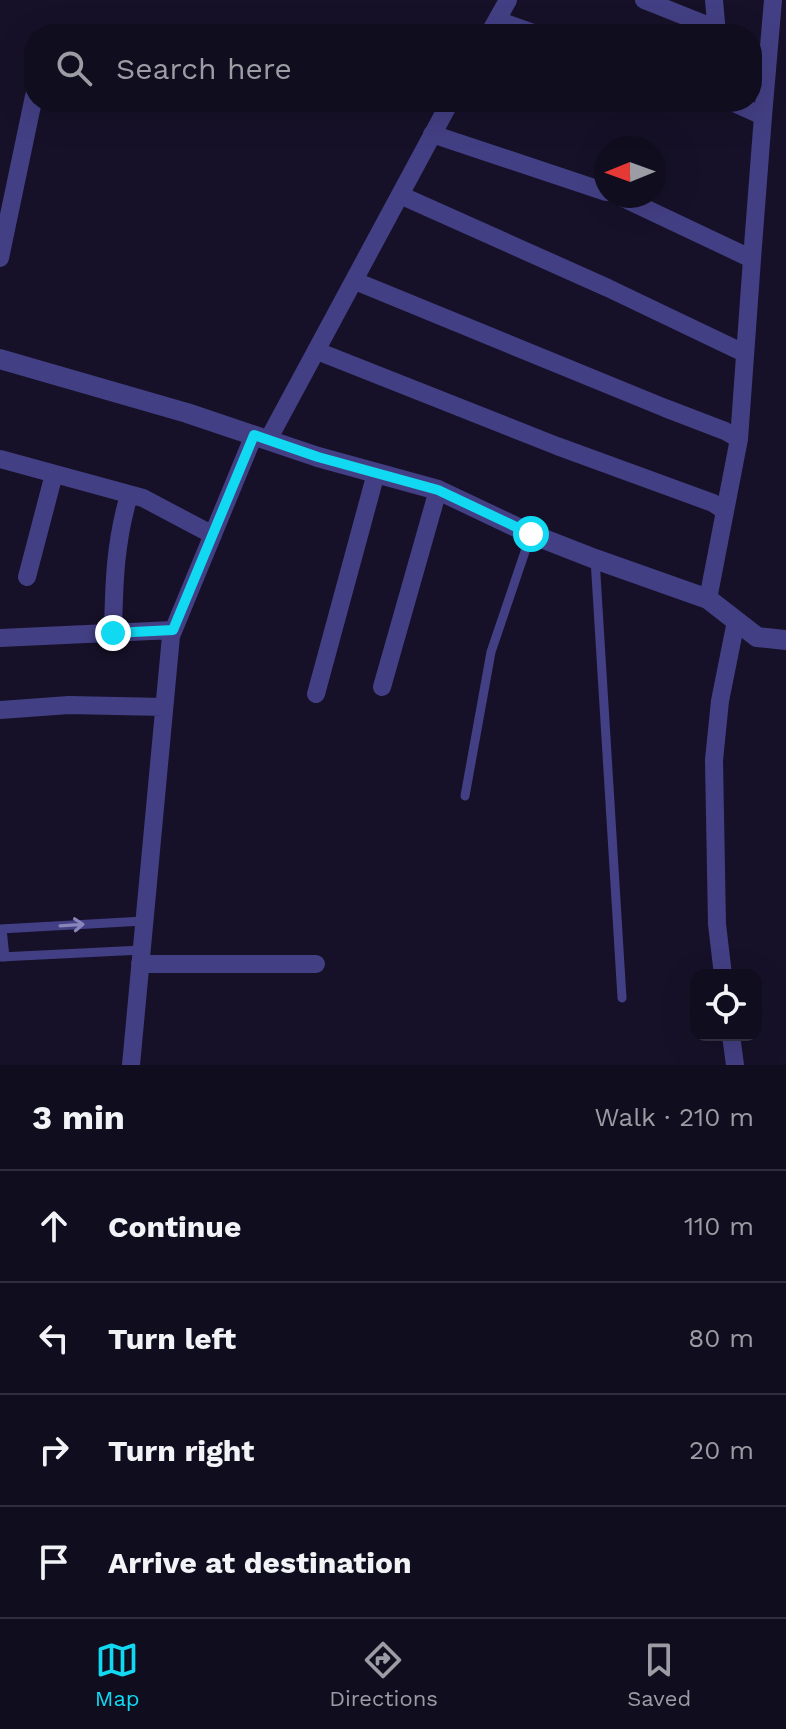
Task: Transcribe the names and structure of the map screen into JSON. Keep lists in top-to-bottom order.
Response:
{
  "north": "left",
  "page": {
    "search": "Search here",
    "heading": ["3 min", "Walk · 210 m"],
    "list": [
      ["Continue", "110 m"],
      ["Turn left", "80 m"],
      ["Turn right", "20 m"],
      "Arrive at destination"
    ],
    "nav": ["Map", "Directions", "Saved"]
  }
}
